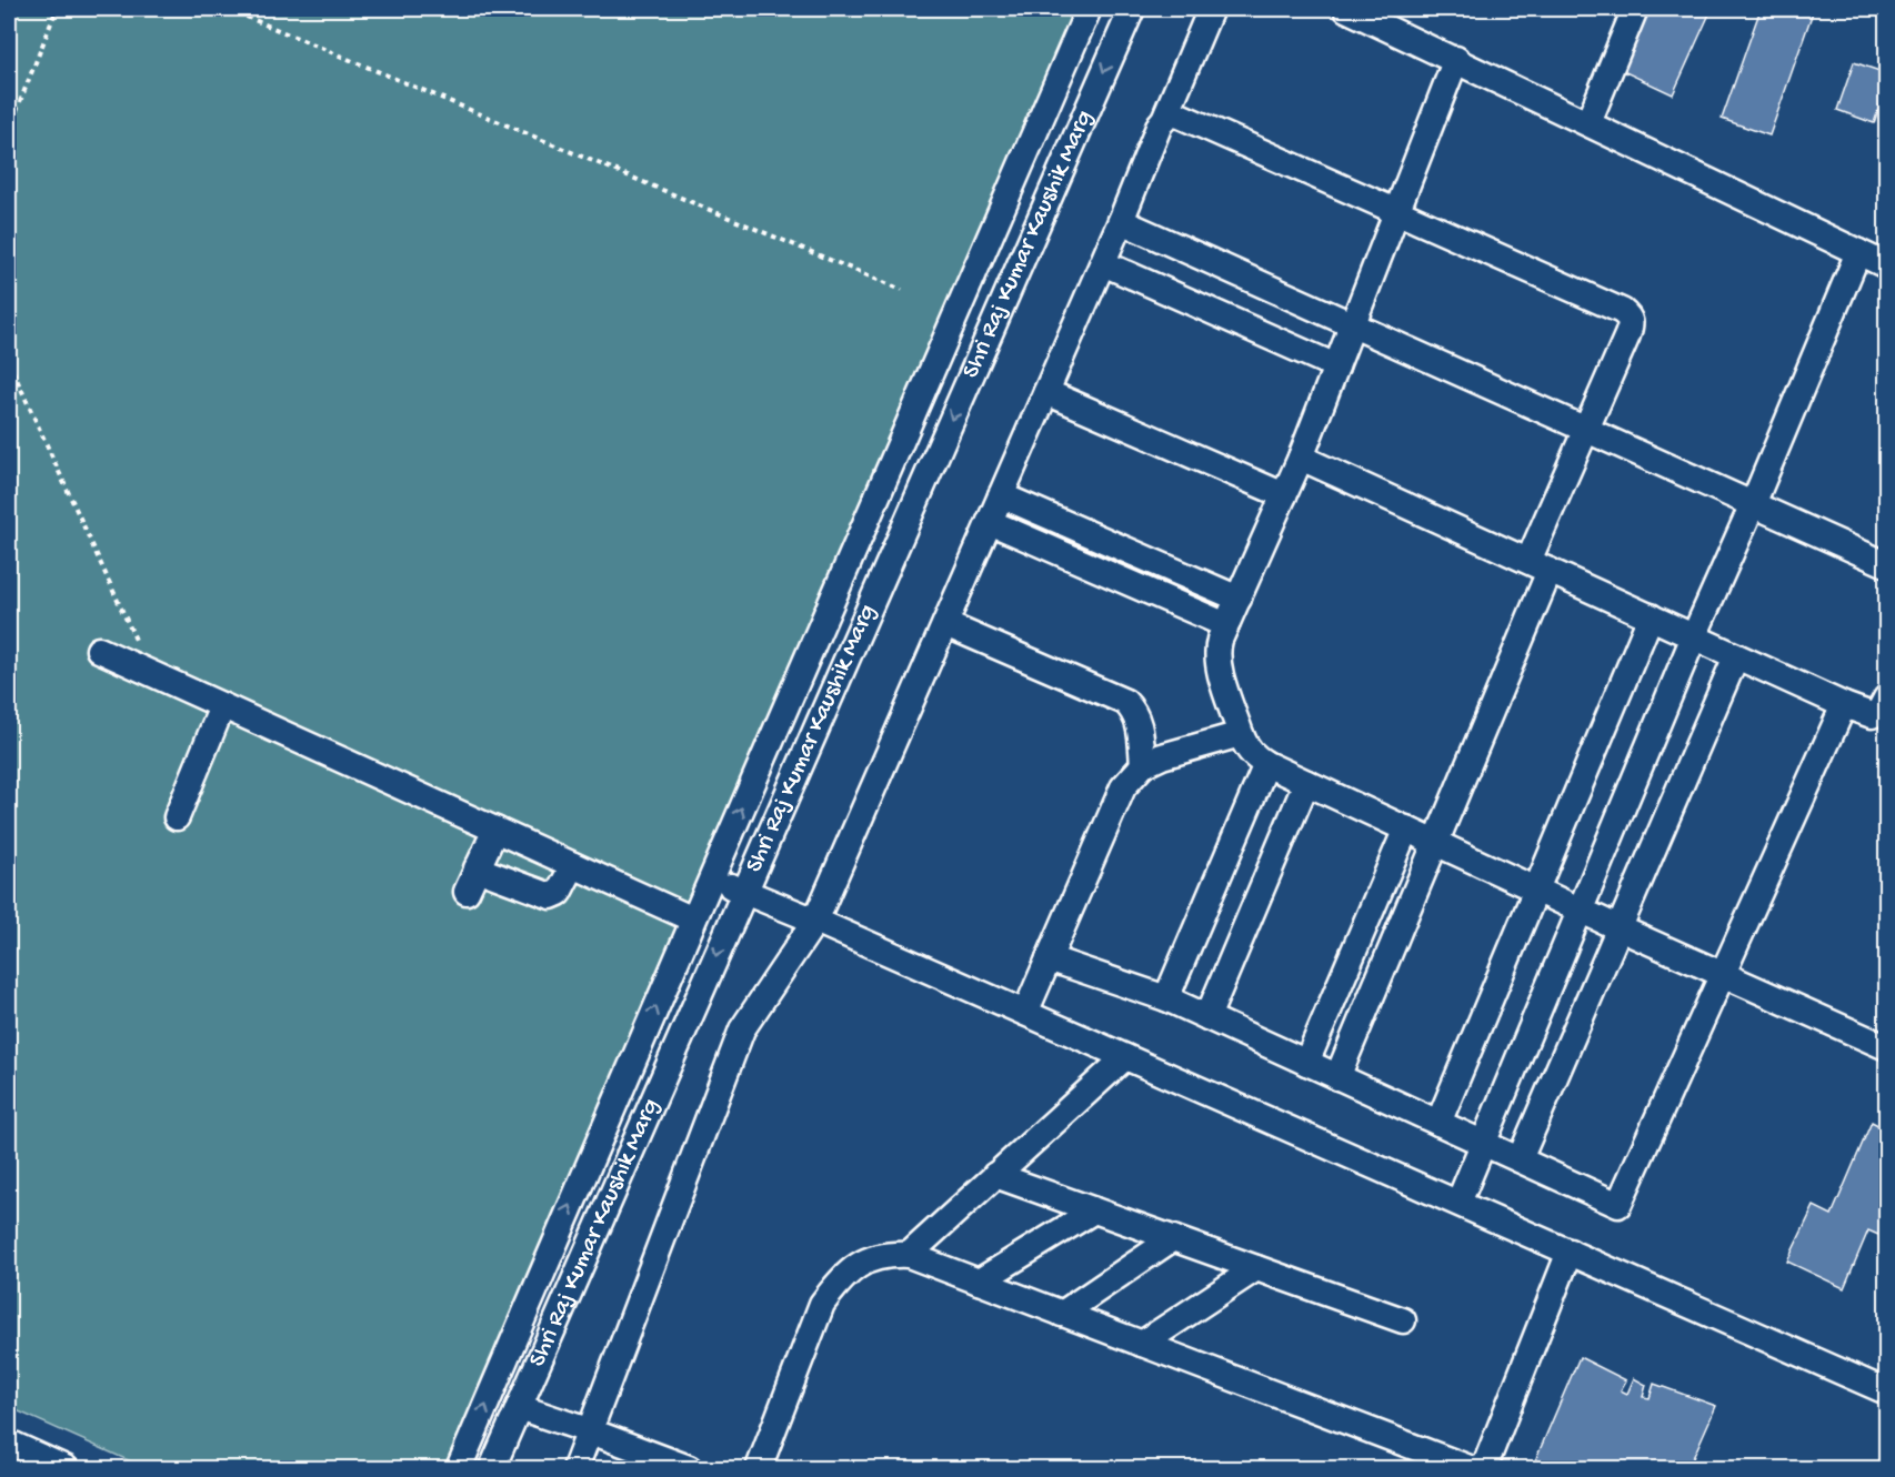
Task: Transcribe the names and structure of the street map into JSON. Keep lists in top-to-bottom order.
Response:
{
  "streets": {
    "street": ["Shri Raj Kumar Kaushik Marg"]
  }
}
